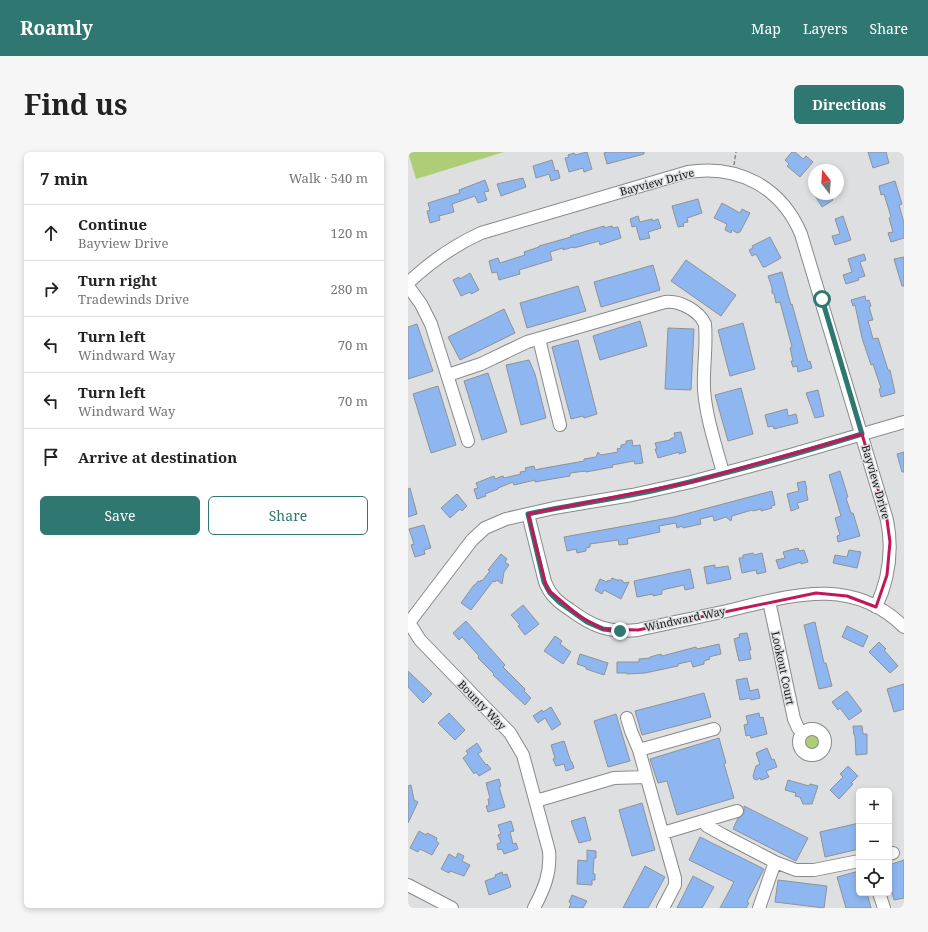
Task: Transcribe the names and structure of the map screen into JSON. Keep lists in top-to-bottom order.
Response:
{
  "streets": {
    "street": [
      "Bayview Drive",
      "Windward Way",
      "Lookout Court",
      "Bounty Way"
    ]
  },
  "crossings": [
    ["Bayview Drive", "Windward Way"],
    ["Windward Way", "Lookout Court"]
  ],
  "north": "top",
  "page": {
    "header": "Roamly",
    "nav": ["Map", "Layers", "Share"],
    "title": "Find us",
    "buttons": [
      "Directions",
      ["Save", "Share"]
    ],
    "heading": ["7 min", "Walk · 540 m"],
    "list": [
      ["Continue", "Bayview Drive", "120 m"],
      ["Turn right", "Tradewinds Drive", "280 m"],
      ["Turn left", "Windward Way", "70 m"],
      ["Turn left", "Windward Way", "70 m"],
      "Arrive at destination"
    ],
    "map_buttons": ["+", "−"]
  }
}
